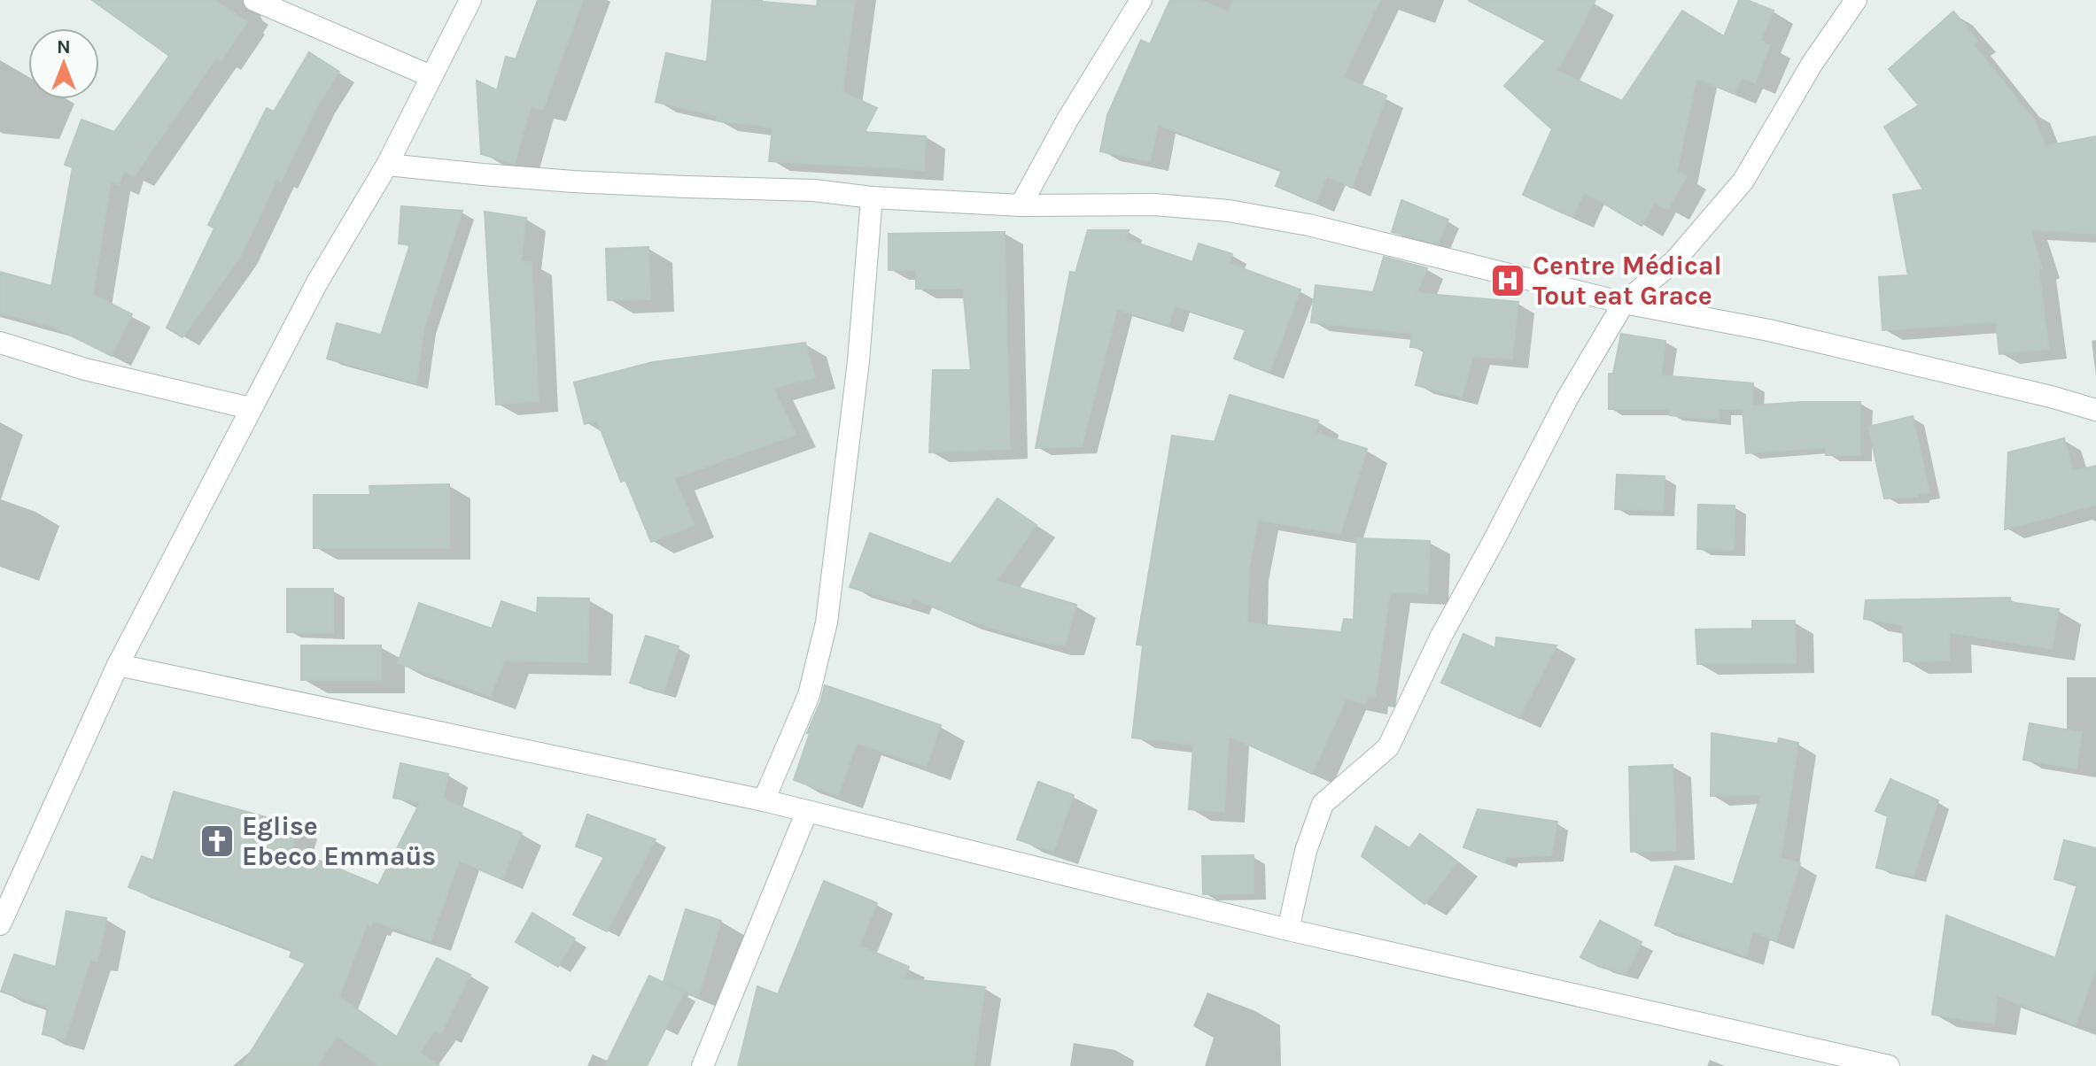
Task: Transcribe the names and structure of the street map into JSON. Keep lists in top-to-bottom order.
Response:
{
  "places": {
    "hospital": ["Centre Médical Tout eat Grace"],
    "church": ["Eglise Ebeco Emmaüs"]
  },
  "north": "top"
}
